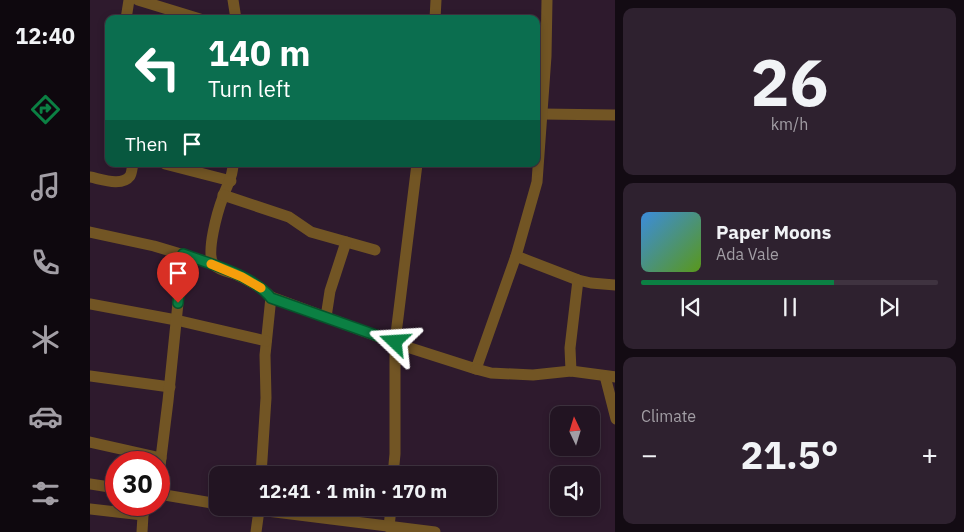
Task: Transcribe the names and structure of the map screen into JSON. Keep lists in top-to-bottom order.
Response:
{
  "north": "top",
  "page": {
    "tabs": "12:40",
    "tile": [
      ["26", "km/h"],
      "Climate"
    ],
    "turn": ["140 m", "Turn left"],
    "then": "Then",
    "song": ["Paper Moons", "Ada Vale"],
    "heat": ["−", "21.5°", "+"],
    "limit": "30",
    "trip": "12:41 · 1 min · 170 m"
  }
}
